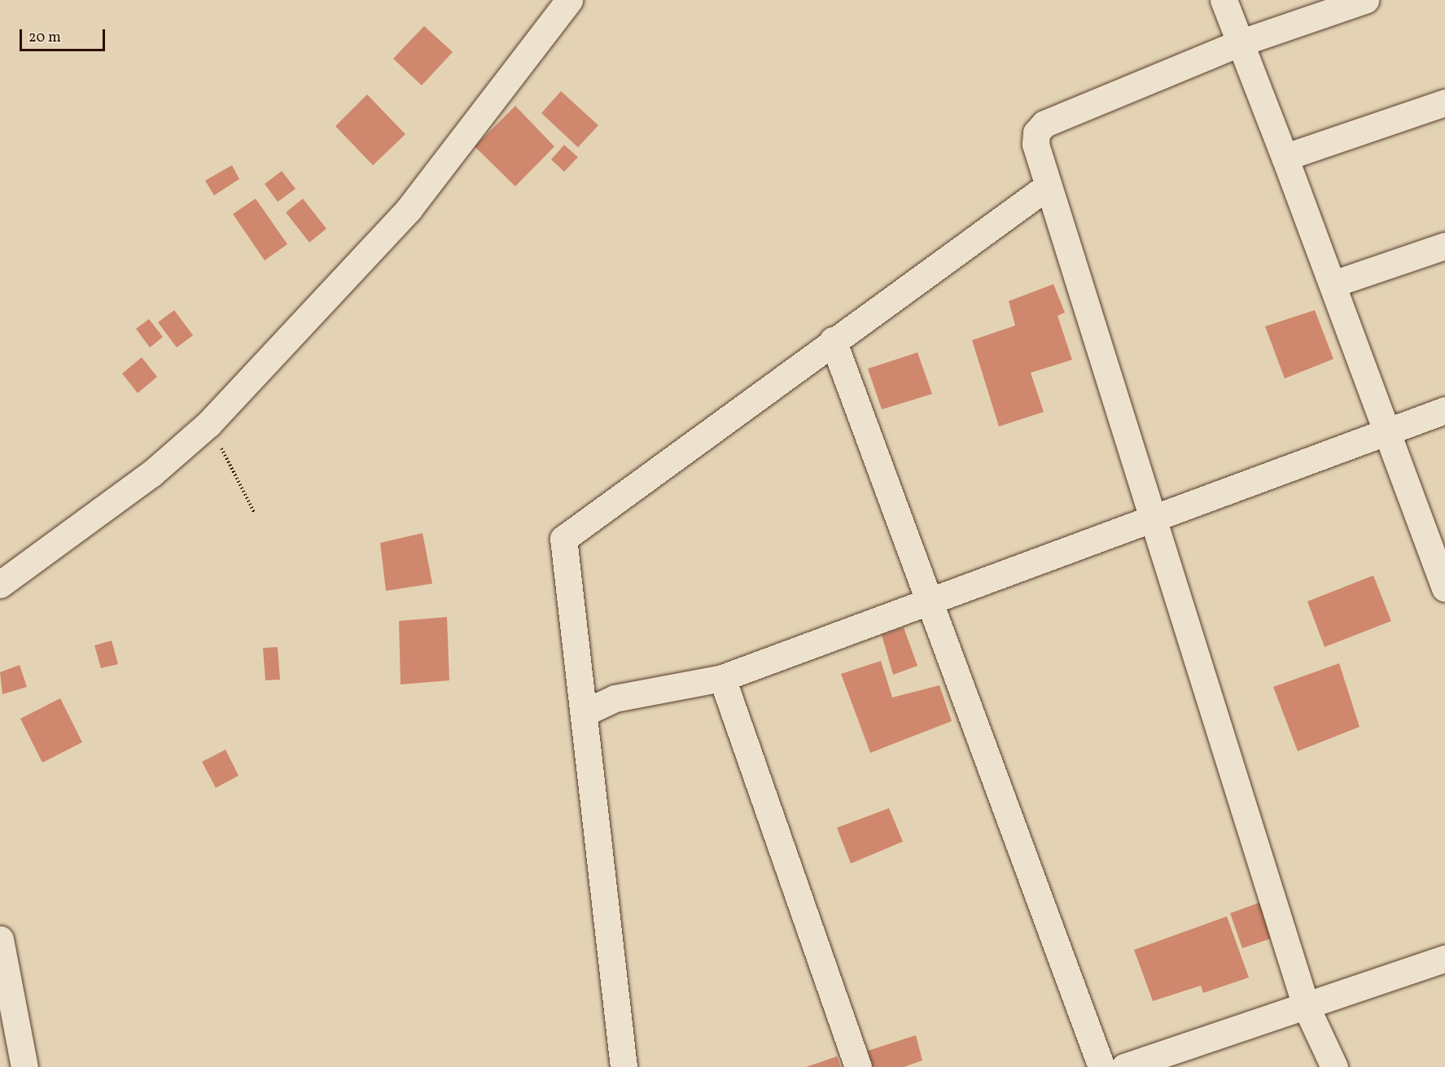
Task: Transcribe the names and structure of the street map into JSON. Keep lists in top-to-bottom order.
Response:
{
  "scale_bar": "20 m"
}
